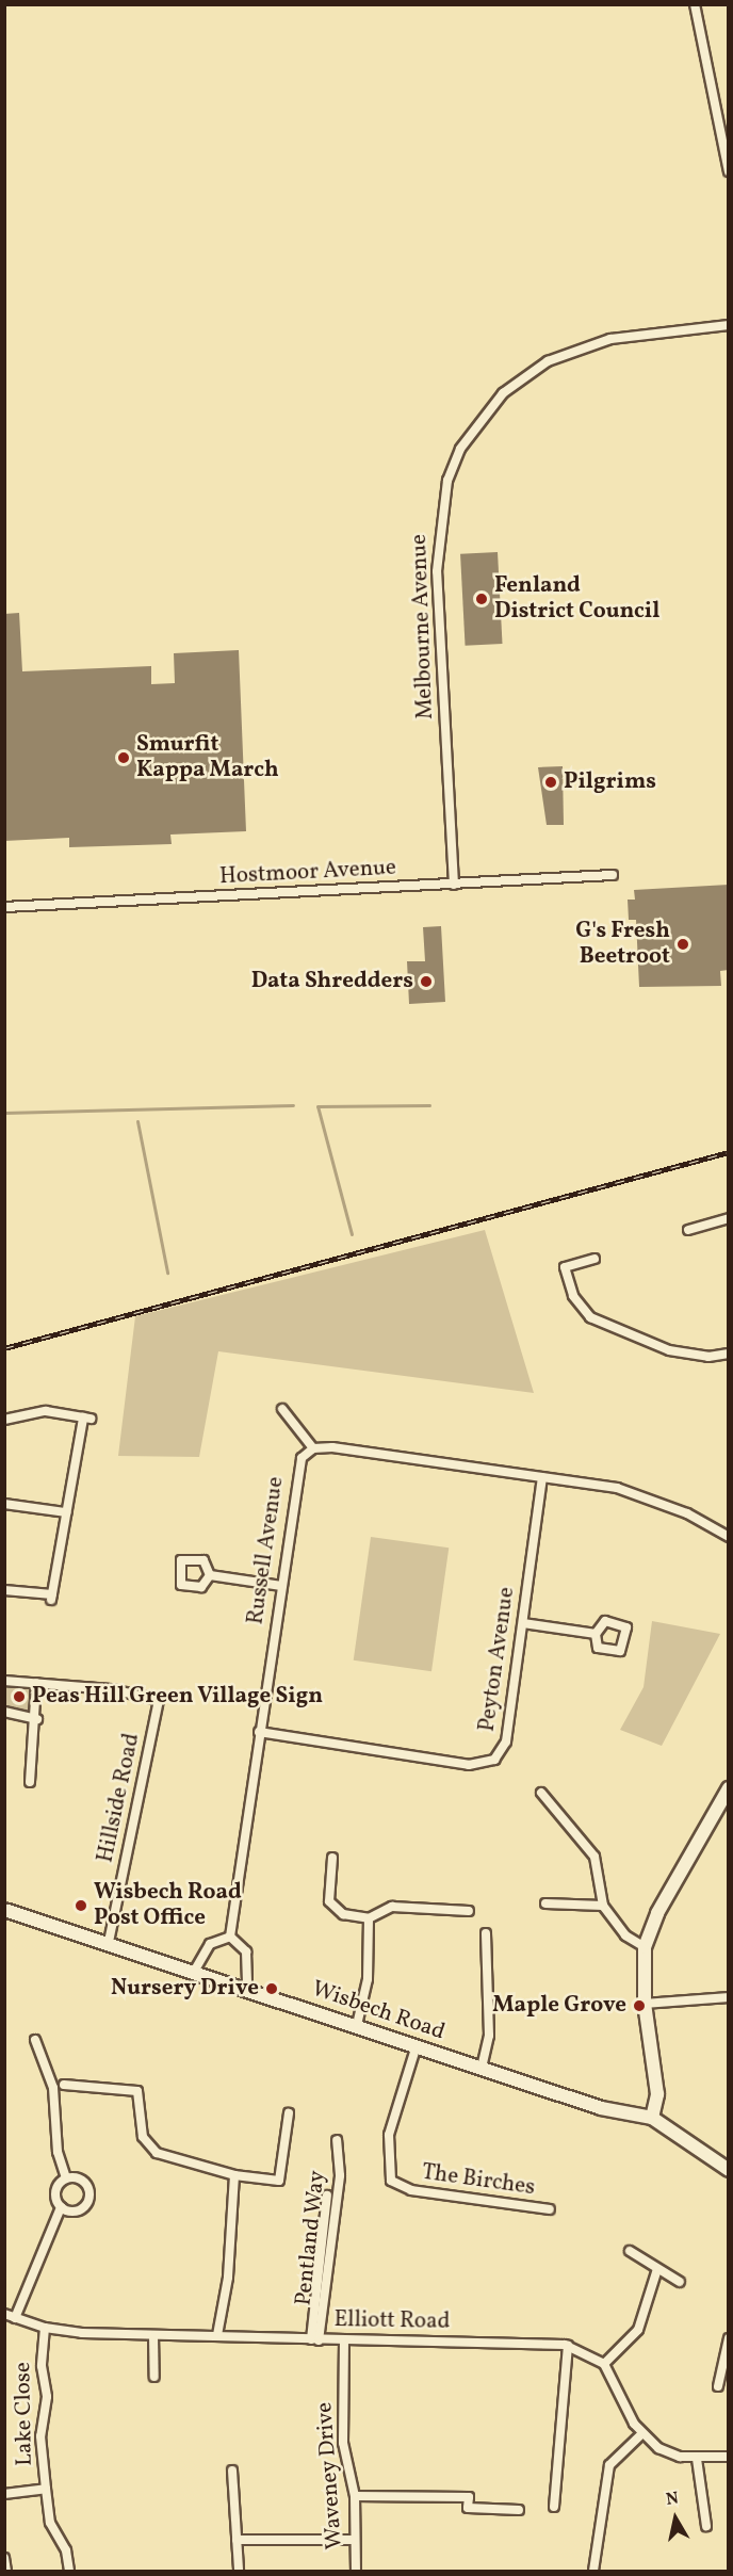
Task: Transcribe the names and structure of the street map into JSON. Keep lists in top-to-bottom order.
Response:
{
  "streets": {
    "main road": ["Wisbech Road"],
    "street": [
      "Melbourne Avenue",
      "Hostmoor Avenue",
      "Russell Avenue",
      "Peyton Avenue",
      "Hillside Road",
      "The Birches",
      "Pentland Way",
      "Elliott Road",
      "Lake Close",
      "Waveney Drive"
    ]
  },
  "crossings": [
    ["Melbourne Avenue", "Hostmoor Avenue"],
    ["Russell Avenue", "Peyton Avenue"],
    ["Hillside Road", "Wisbech Road"],
    ["Wisbech Road", "The Birches"],
    ["Pentland Way", "Elliott Road"],
    ["Elliott Road", "Lake Close"],
    ["Elliott Road", "Waveney Drive"]
  ],
  "places": [
    "Fenland District Council",
    "Smurfit Kappa March",
    "Pilgrims",
    "G's Fresh Beetroot",
    "Data Shredders",
    "Peas Hill Green Village Sign",
    "Wisbech Road Post Office",
    "Nursery Drive",
    "Maple Grove"
  ],
  "north": "top"
}
